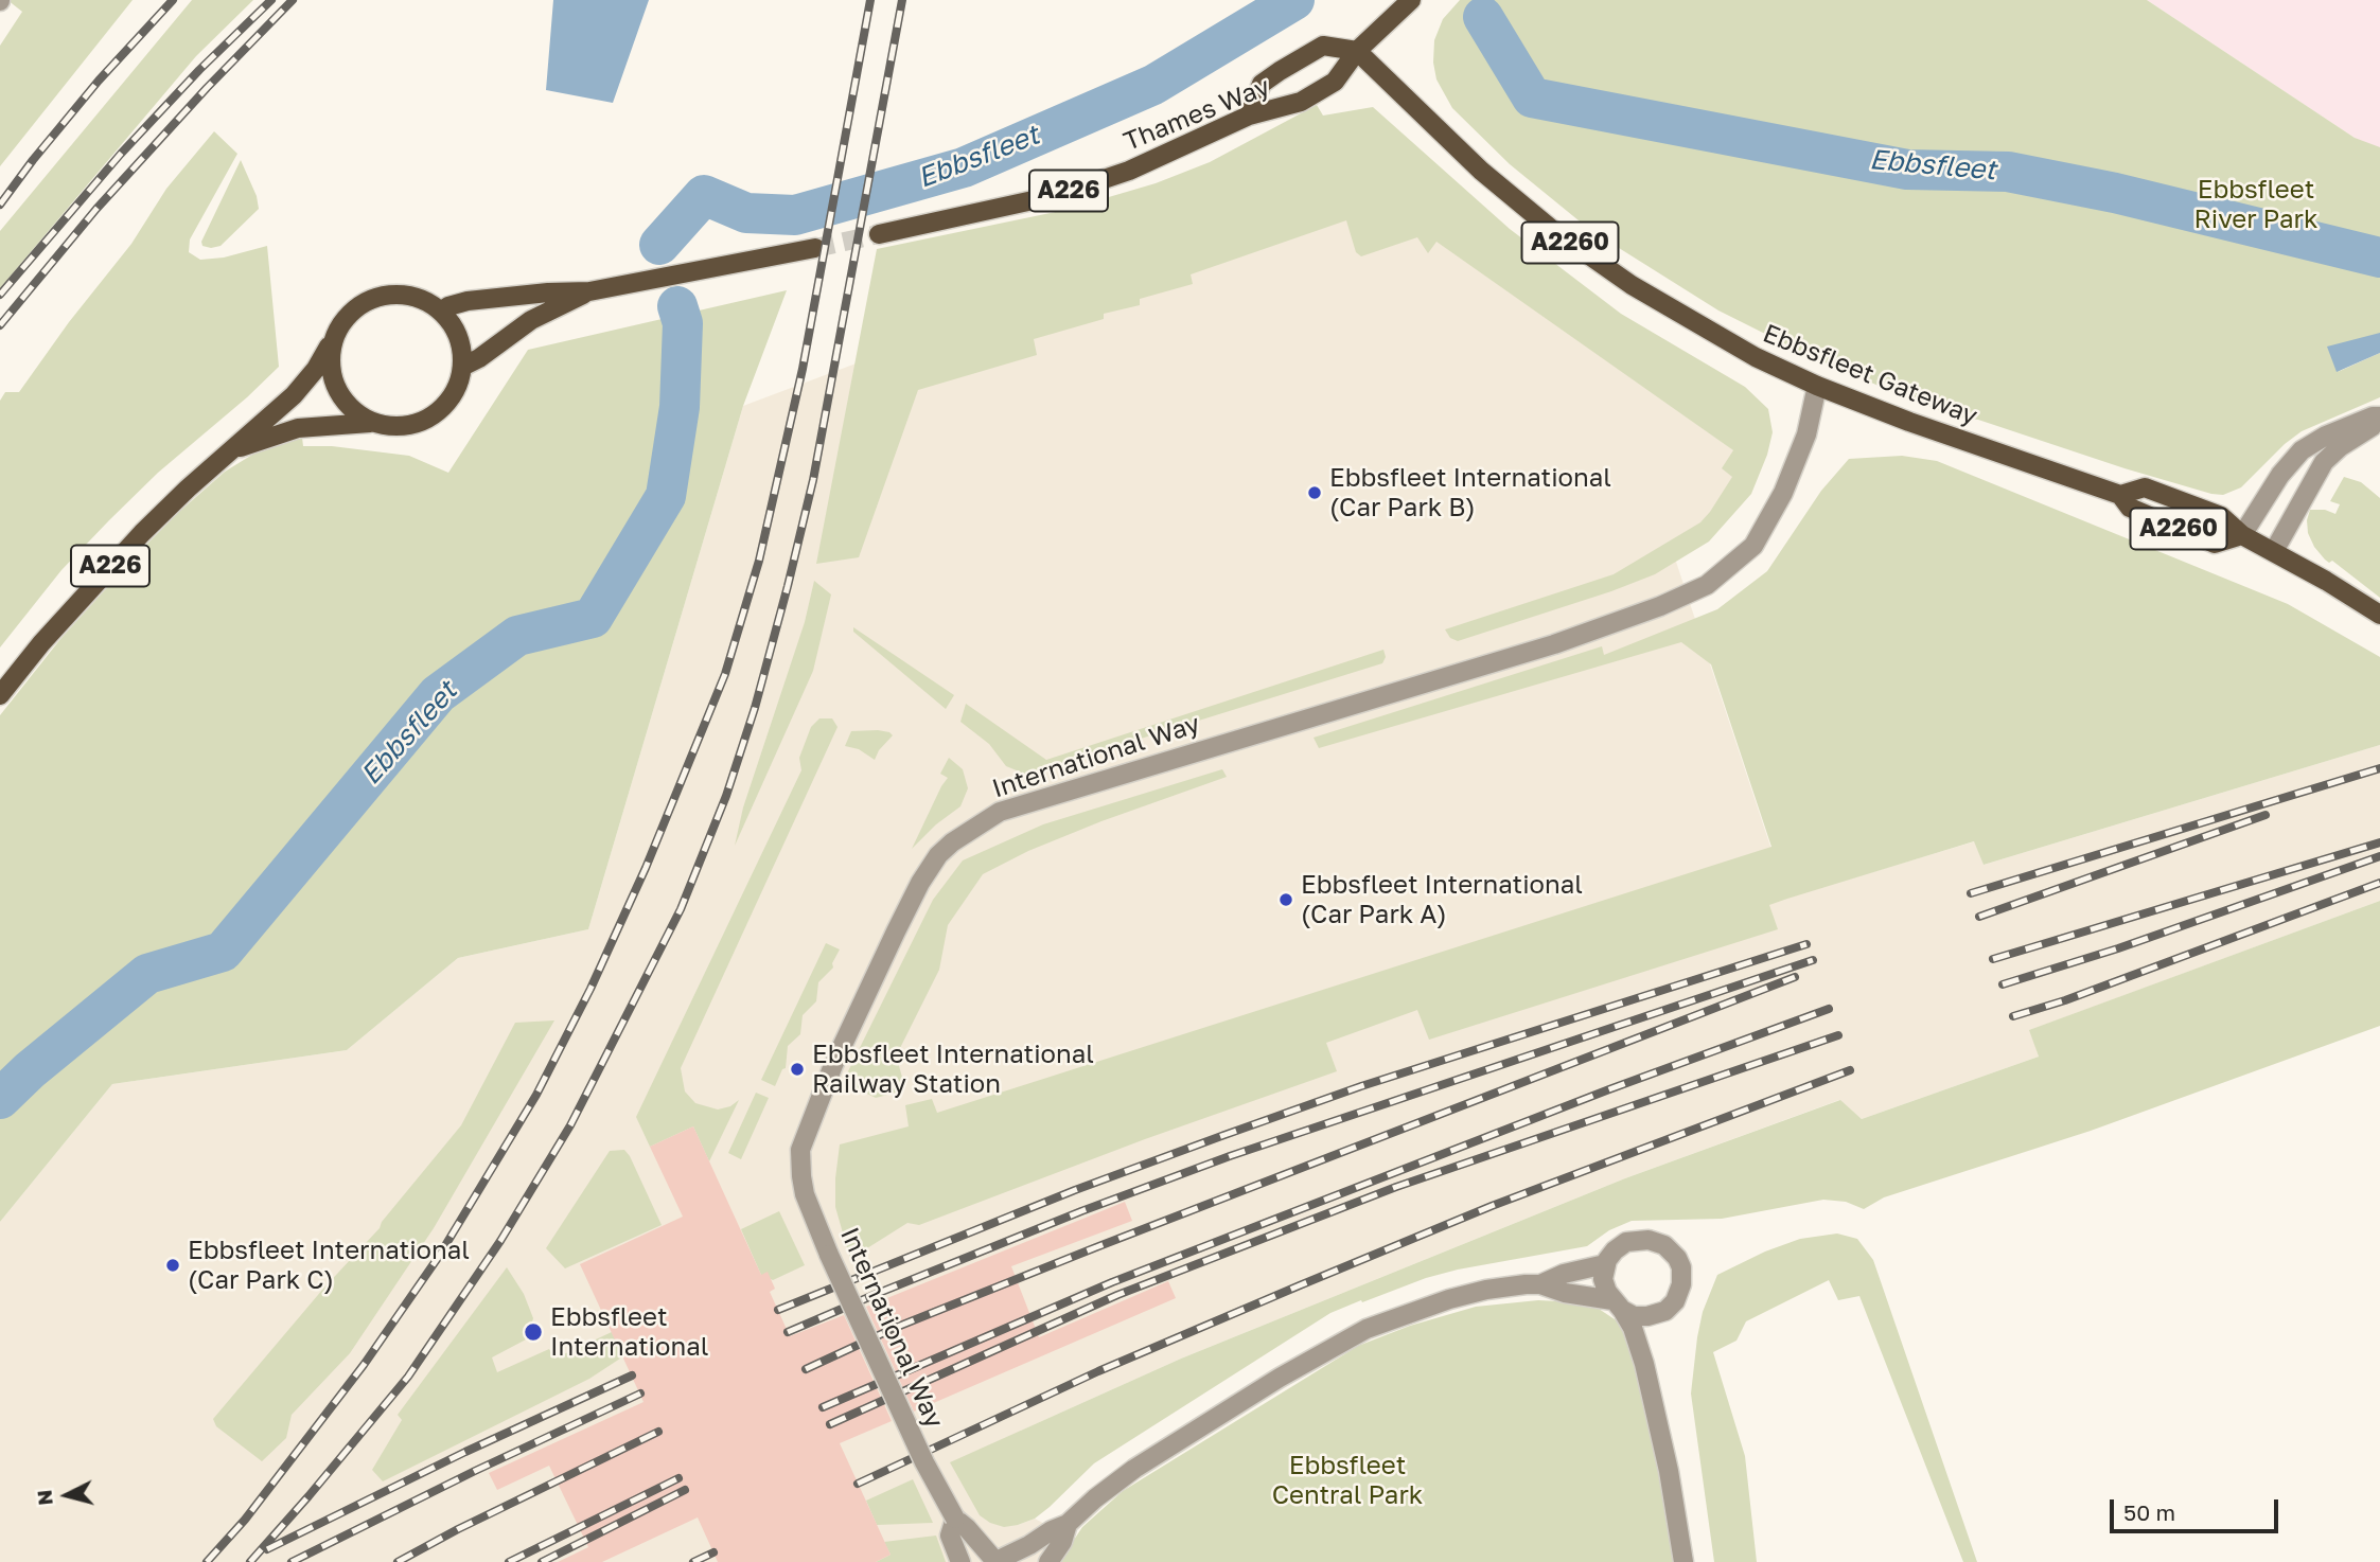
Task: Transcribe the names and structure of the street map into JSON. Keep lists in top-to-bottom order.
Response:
{
  "streets": {
    "main road": [
      "Thames Way",
      "A226",
      "A2260",
      "Ebbsfleet Gateway"
    ],
    "street": ["International Way"]
  },
  "crossings": [
    ["Thames Way", "Ebbsfleet Gateway"],
    ["A2260", "Ebbsfleet Gateway"],
    ["Ebbsfleet Gateway", "International Way"]
  ],
  "water": ["Ebbsfleet"],
  "parks": ["Ebbsfleet River Park", "Ebbsfleet Central Park"],
  "places": [
    "Ebbsfleet International (Car Park B)",
    "Ebbsfleet International (Car Park A)",
    "Ebbsfleet International Railway Station",
    "Ebbsfleet International (Car Park C)",
    "Ebbsfleet International"
  ],
  "scale_bar": "50 m",
  "north": "left"
}
